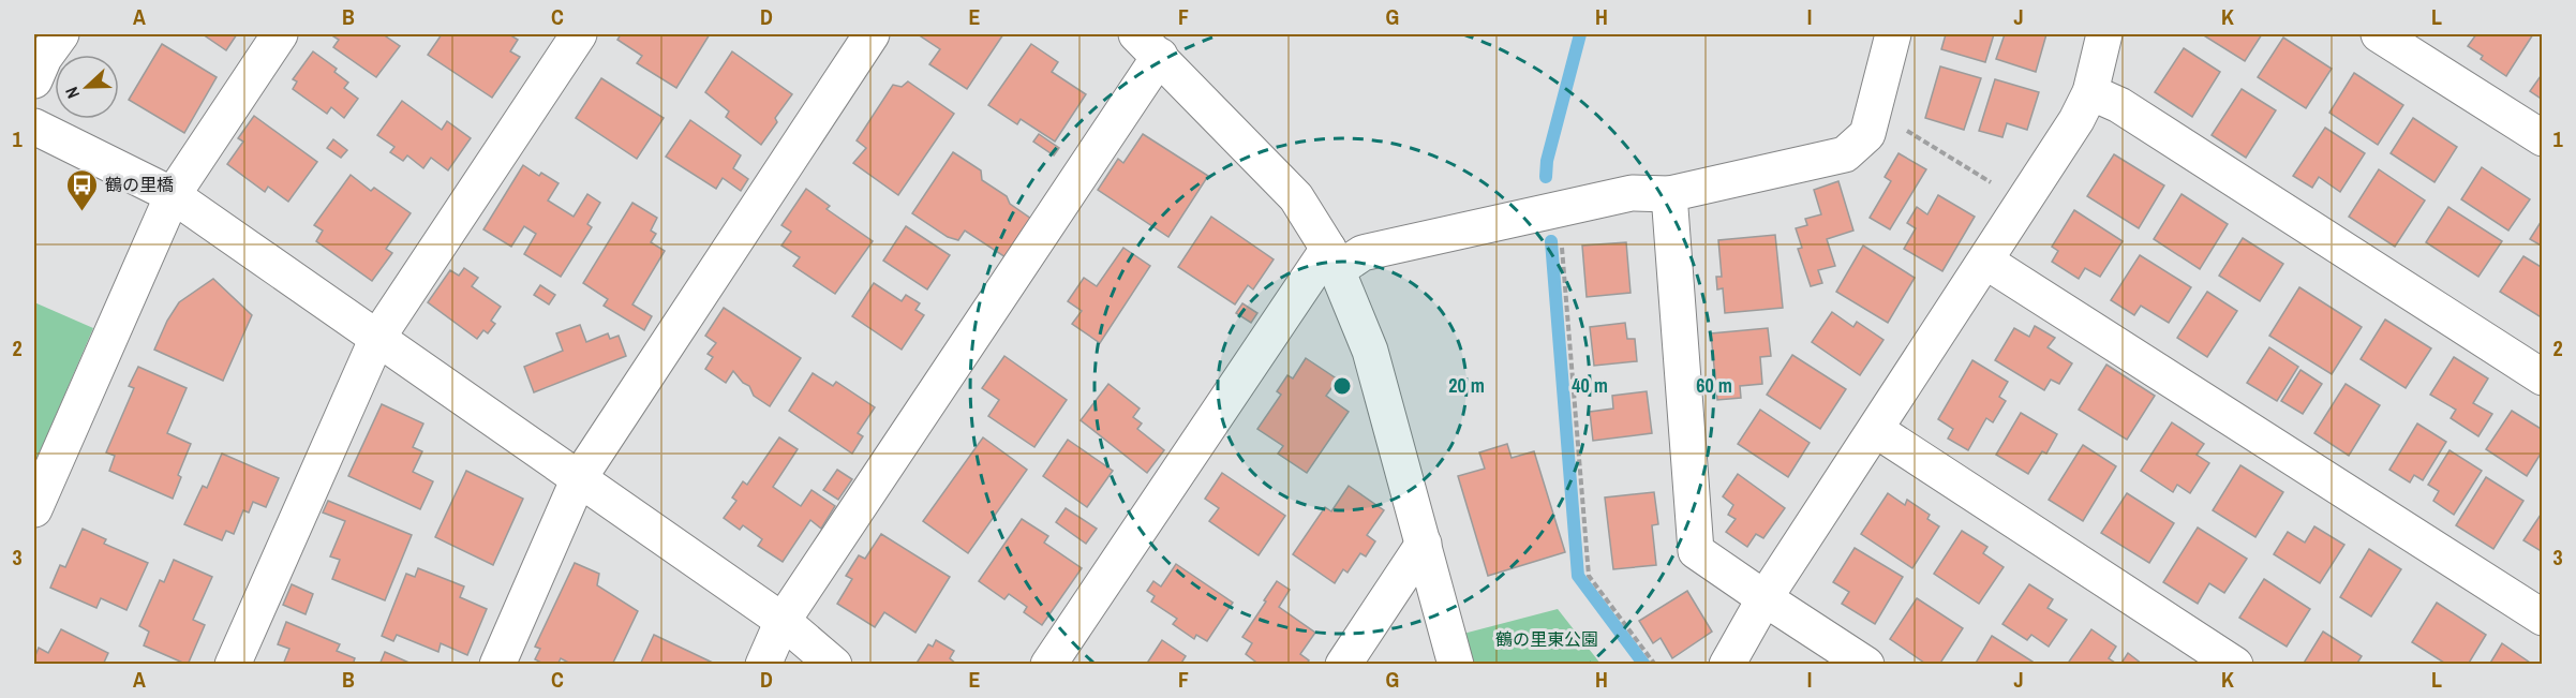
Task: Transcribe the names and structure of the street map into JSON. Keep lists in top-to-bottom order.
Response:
{
  "parks": ["鶴の里東公園"],
  "places": {
    "bus stop": ["鶴の里橋"]
  },
  "north": "left",
  "grid": {
    "columns": [
      "A",
      "B",
      "C",
      "D",
      "E",
      "F",
      "G",
      "H",
      "I",
      "J",
      "K",
      "L"
    ],
    "rows": ["1", "2", "3"]
  },
  "rings": ["20 m", "40 m", "60 m"]
}
